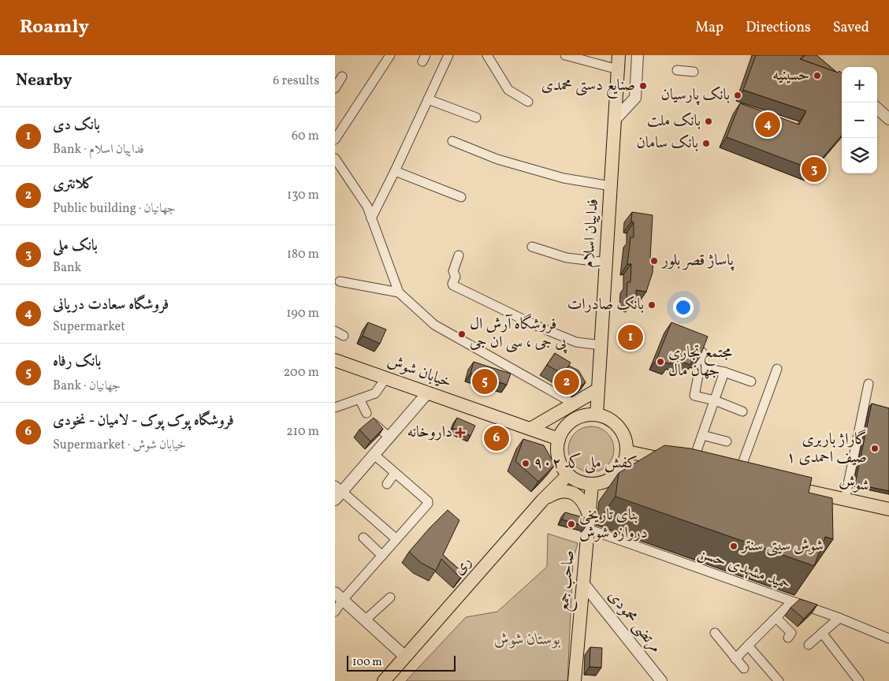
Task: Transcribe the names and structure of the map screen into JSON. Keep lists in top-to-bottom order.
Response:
{
  "streets": {
    "main road": [
      "فداییان اسلام",
      "خیابان شوش",
      "شوش",
      "ری",
      "صاحب جمع"
    ],
    "street": ["حمید مشهدی حسن", "مرتضی محمودی"]
  },
  "crossings": [
    ["فداییان اسلام", "خیابان شوش"],
    ["فداییان اسلام", "ری"],
    ["فداییان اسلام", "صاحب جمع"],
    ["خیابان شوش", "ری"],
    ["خیابان شوش", "صاحب جمع"],
    ["ری", "صاحب جمع"],
    ["حمید مشهدی حسن", "صاحب جمع"],
    ["صاحب جمع", "مرتضی محمودی"]
  ],
  "parks": ["بوستان شوش"],
  "places": {
    "other": [
      "حسینیه",
      "صنایع دستی محمدی",
      "بانک پارسیان",
      "بانک ملت",
      "بانک سامان",
      "پاساژ قصر بلور",
      "بانک صادرات",
      "فروشگاه آرش ال پی جی ، سی ان جی",
      "مجتمع تجاری جهان مال",
      "گاراژ باربری صیف احمدی ۱",
      "کفش ملی کد ۹۰۲",
      "بنای تاریخی دروازه شوش",
      "شوش سیتی سنتر"
    ],
    "health": ["داروخانه"]
  },
  "scale_bar": "100 m",
  "page": {
    "header": "Roamly",
    "nav": ["Map", "Directions", "Saved"],
    "heading": ["Nearby", "6 results"],
    "map_buttons": ["+", "−"],
    "list": [
      {
        "mark": "1",
        "name": "بانک دی",
        "note": "Bank · فداییان اسلام",
        "value": "60 m"
      },
      {
        "mark": "2",
        "name": "کلانتری",
        "note": "Public building · جهانیان",
        "value": "130 m"
      },
      {
        "mark": "3",
        "name": "بانک ملی",
        "note": "Bank",
        "value": "180 m"
      },
      {
        "mark": "4",
        "name": "فروشگاه سعادت دریانی",
        "note": "Supermarket",
        "value": "190 m"
      },
      {
        "mark": "5",
        "name": "بانک رفاه",
        "note": "Bank · جهانیان",
        "value": "200 m"
      },
      {
        "mark": "6",
        "name": "فروشگاه پوک پوک - لاميان - نخودی",
        "note": "Supermarket · خیابان شوش",
        "value": "210 m"
      }
    ],
    "pins": [
      "4",
      "3",
      "1",
      "5",
      "2",
      "6"
    ],
    "scale": "100 m"
  }
}
